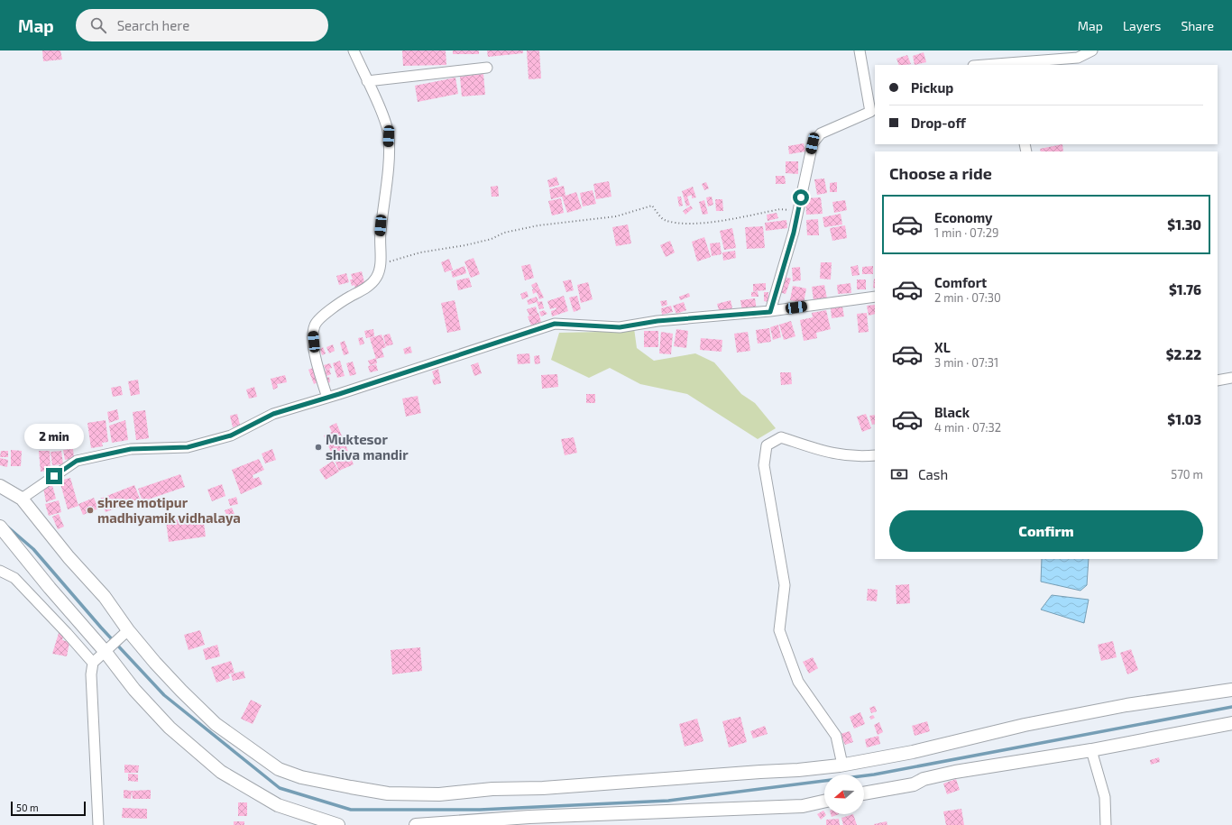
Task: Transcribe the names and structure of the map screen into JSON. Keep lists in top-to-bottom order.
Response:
{
  "places": ["Muktesor shiva mandir", "shree motipur madhiyamik vidhalaya"],
  "scale_bar": "50 m",
  "north": "left",
  "page": {
    "header": "Map",
    "search": "Search here",
    "nav": ["Map", "Layers", "Share"],
    "banner": ["Pickup", "Drop-off"],
    "heading": "Choose a ride",
    "list": [
      {
        "name": "Economy",
        "note": "1 min · 07:29",
        "value": "$1.30"
      },
      {
        "name": "Comfort",
        "note": "2 min · 07:30",
        "value": "$1.76"
      },
      {
        "name": "XL",
        "note": "3 min · 07:31",
        "value": "$2.22"
      },
      {
        "name": "Black",
        "note": "4 min · 07:32",
        "value": "$1.03"
      }
    ],
    "bubble": "2 min",
    "pay": ["Cash", "570 m"],
    "buttons": "Confirm",
    "scale": "50 m"
  }
}
